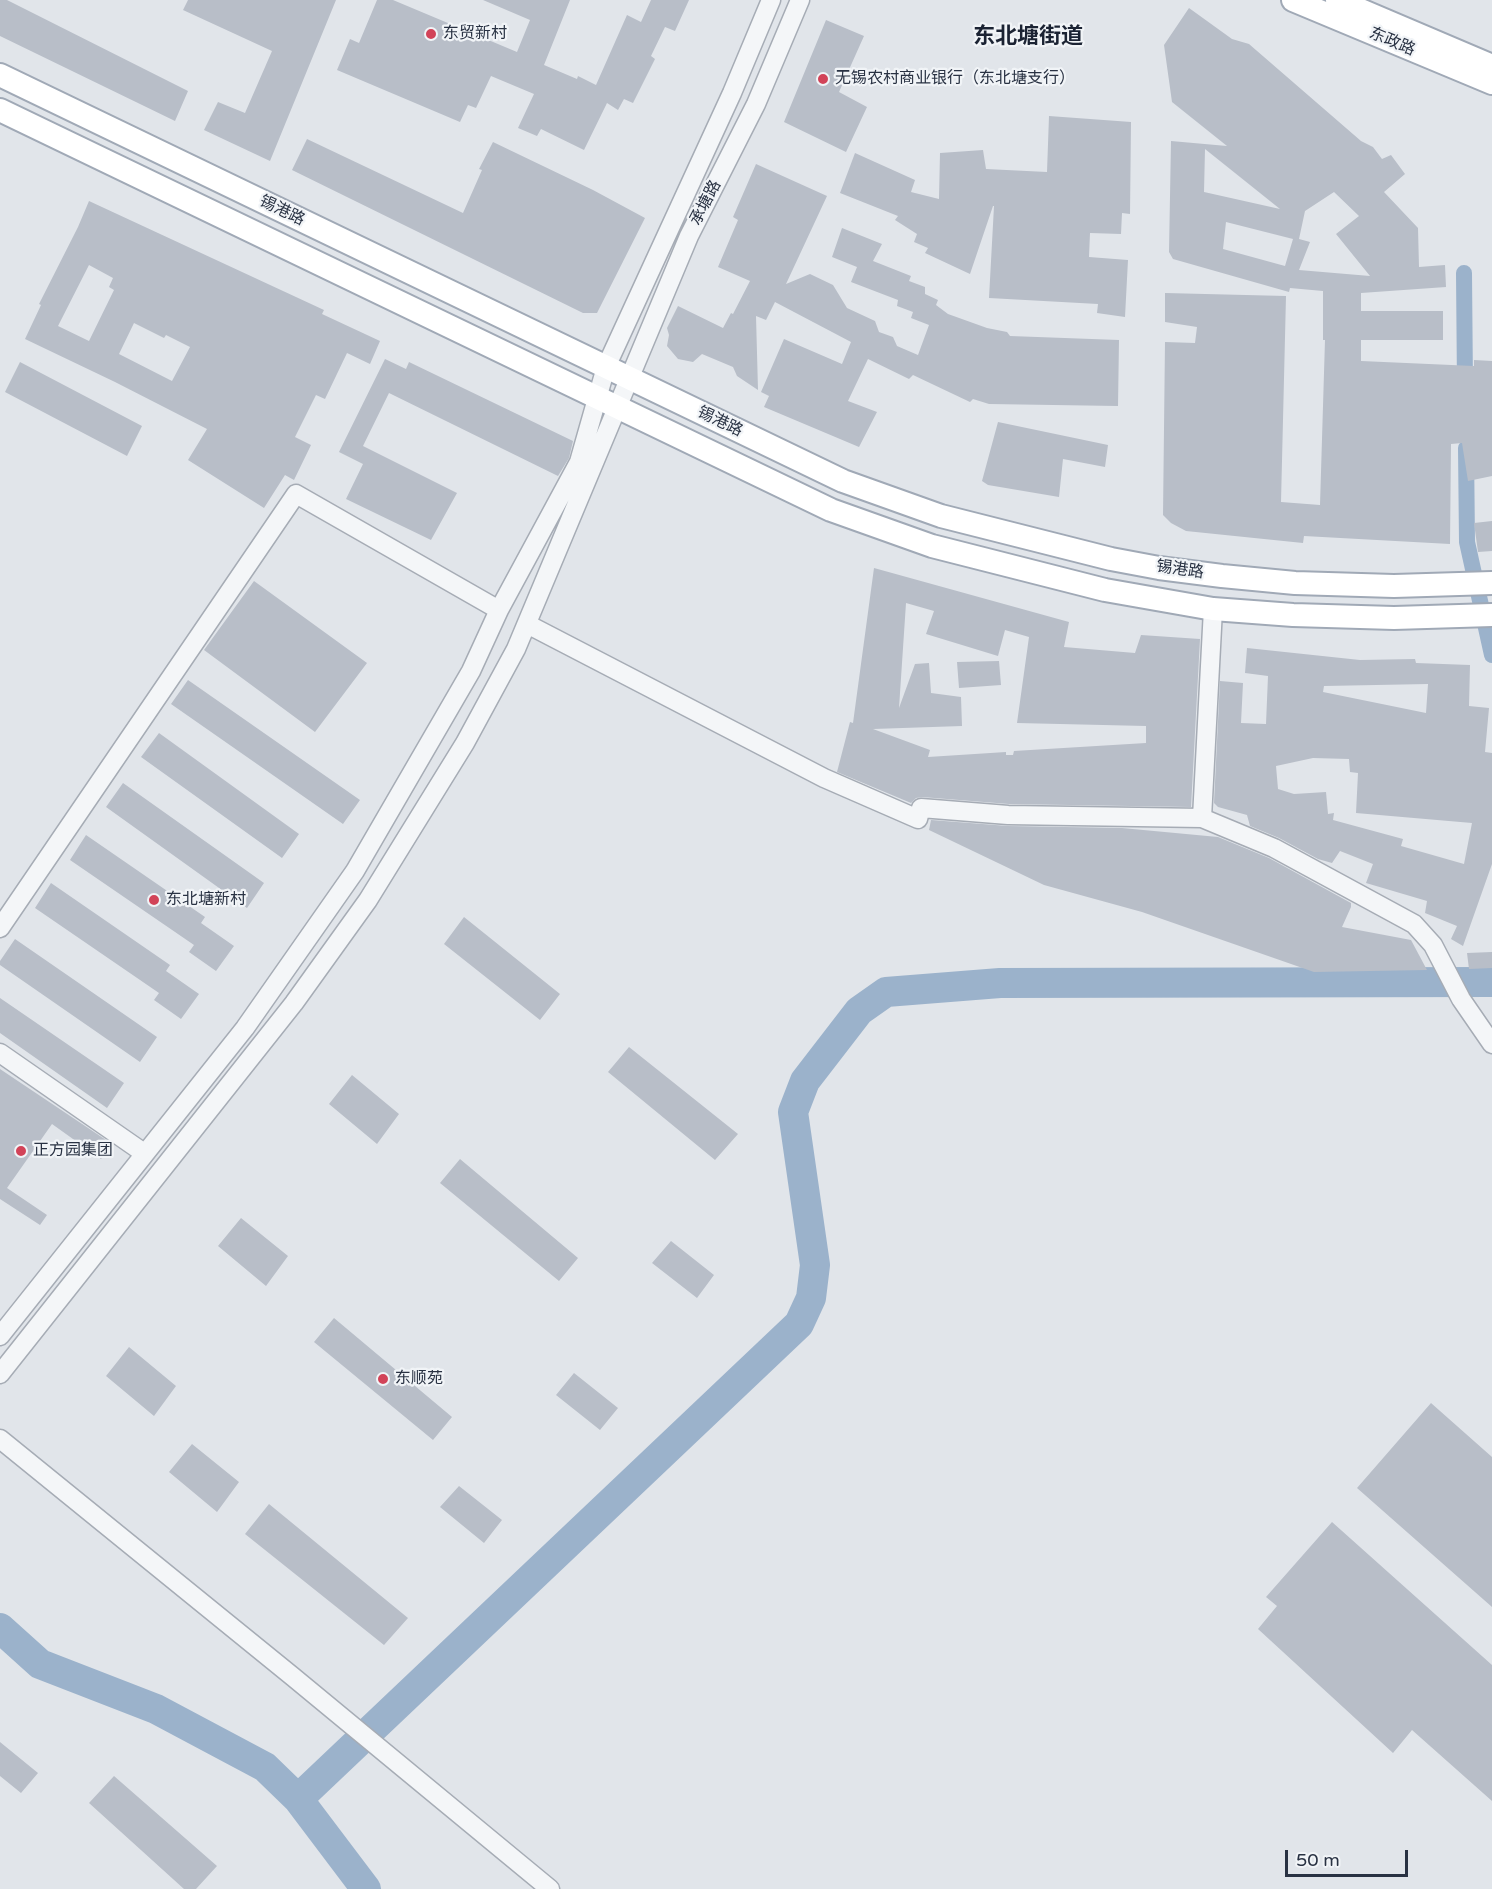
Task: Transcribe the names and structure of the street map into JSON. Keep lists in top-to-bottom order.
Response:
{
  "streets": {
    "main road": ["东政路", "锡港路"],
    "street": ["承塘路"]
  },
  "crossings": [
    ["承塘路", "锡港路"]
  ],
  "districts": ["东北塘街道"],
  "places": [
    "东贸新村",
    "无锡农村商业银行（东北塘支行）",
    "东北塘新村",
    "正方园集团",
    "东顺苑"
  ],
  "scale_bar": "50 m"
}
